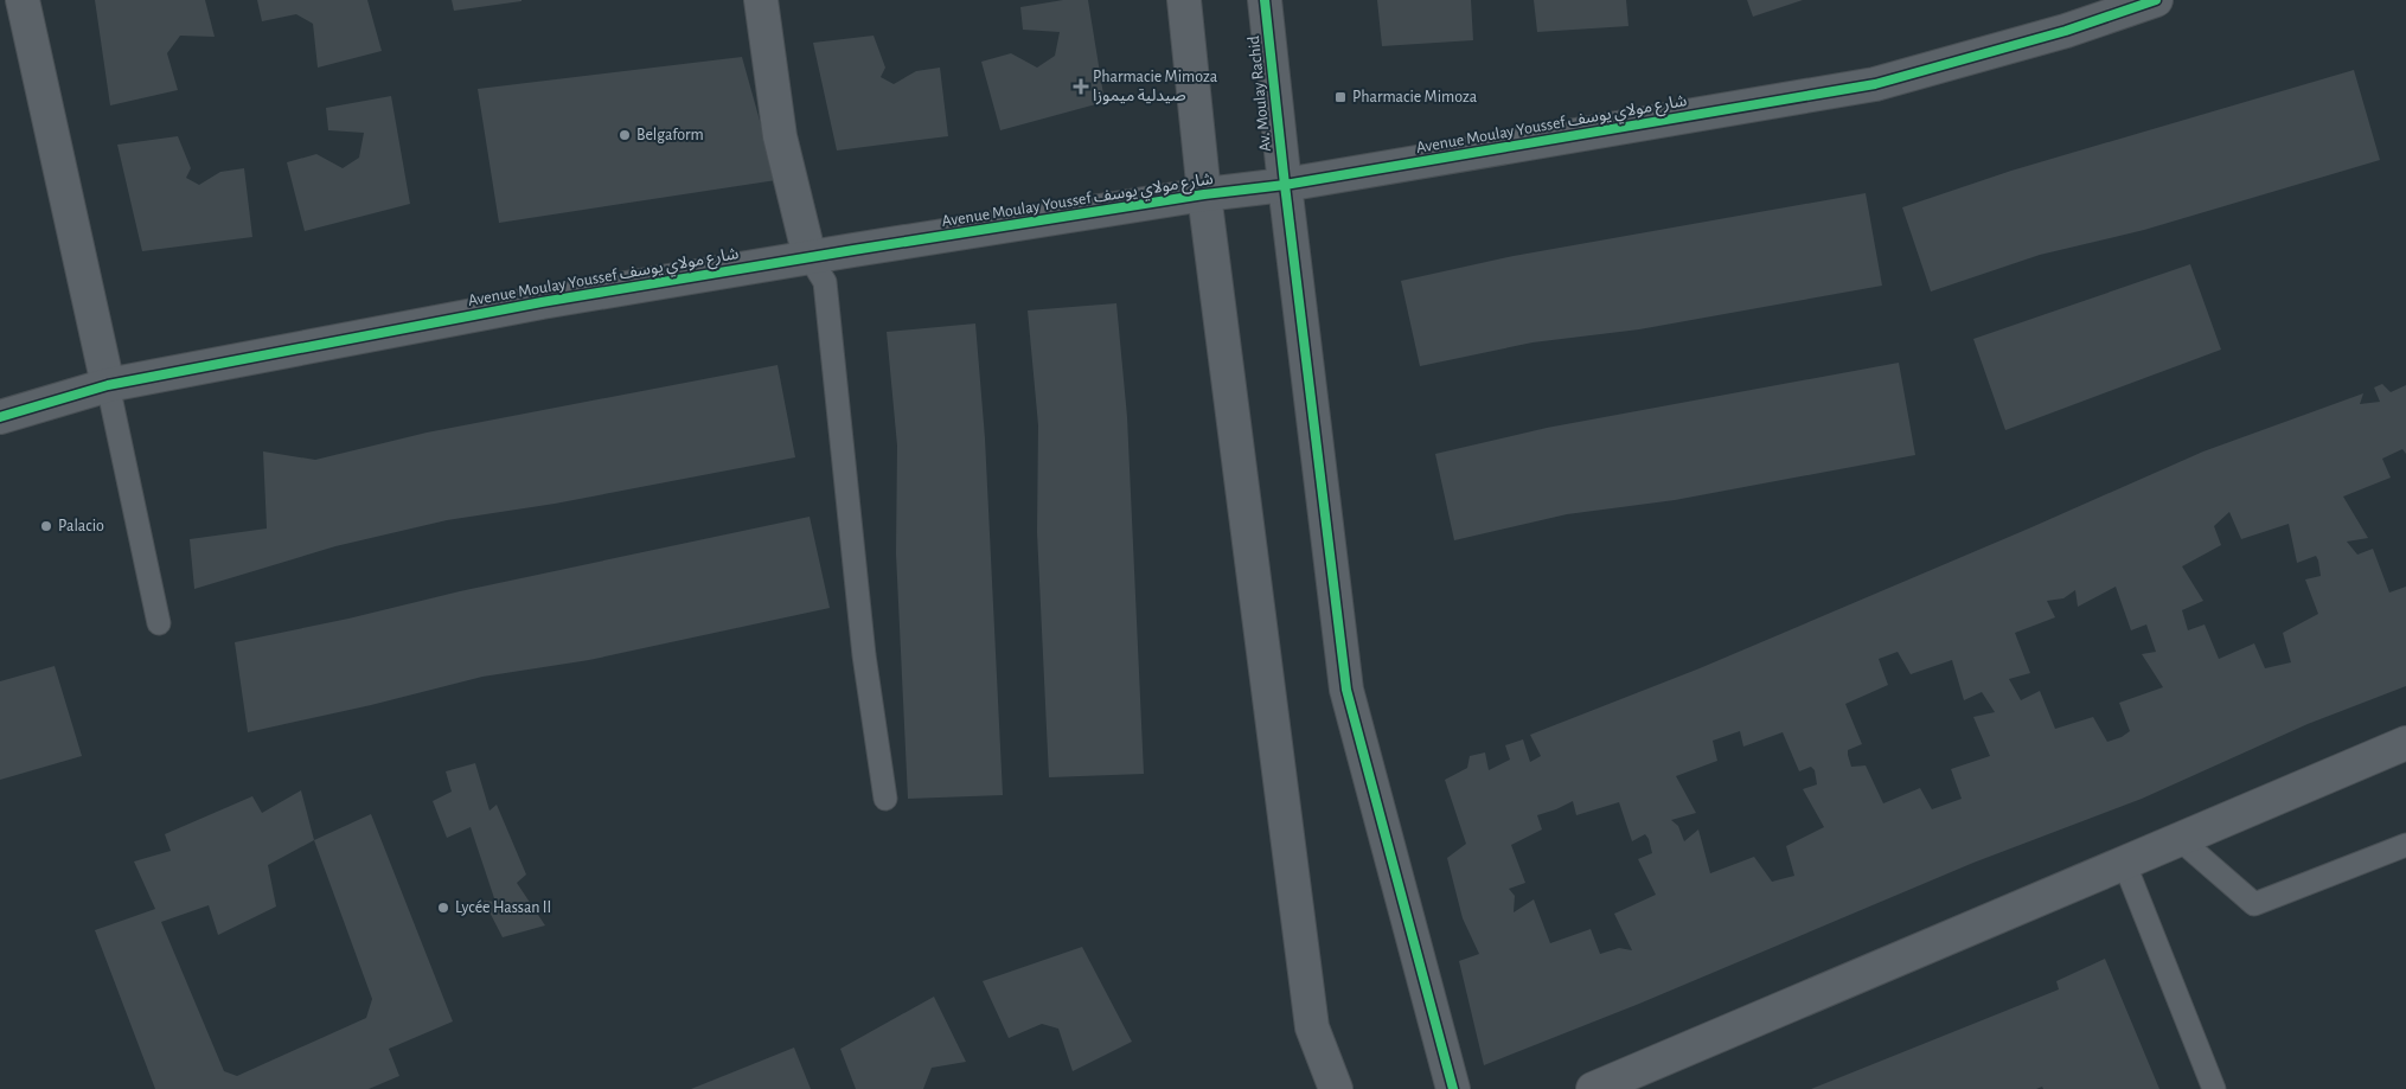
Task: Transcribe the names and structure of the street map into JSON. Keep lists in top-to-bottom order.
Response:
{
  "streets": {
    "street": ["Av. Moulay Rachid", "Avenue Moulay Youssef شارع مولاي يوسف"]
  },
  "crossings": [
    ["Av. Moulay Rachid", "Avenue Moulay Youssef شارع مولاي يوسف"]
  ],
  "places": {
    "health": ["Pharmacie Mimoza صيدلية ميموزا"],
    "transit": ["Pharmacie Mimoza"],
    "other": ["Belgaform", "Palacio", "Lycée Hassan II"]
  }
}
